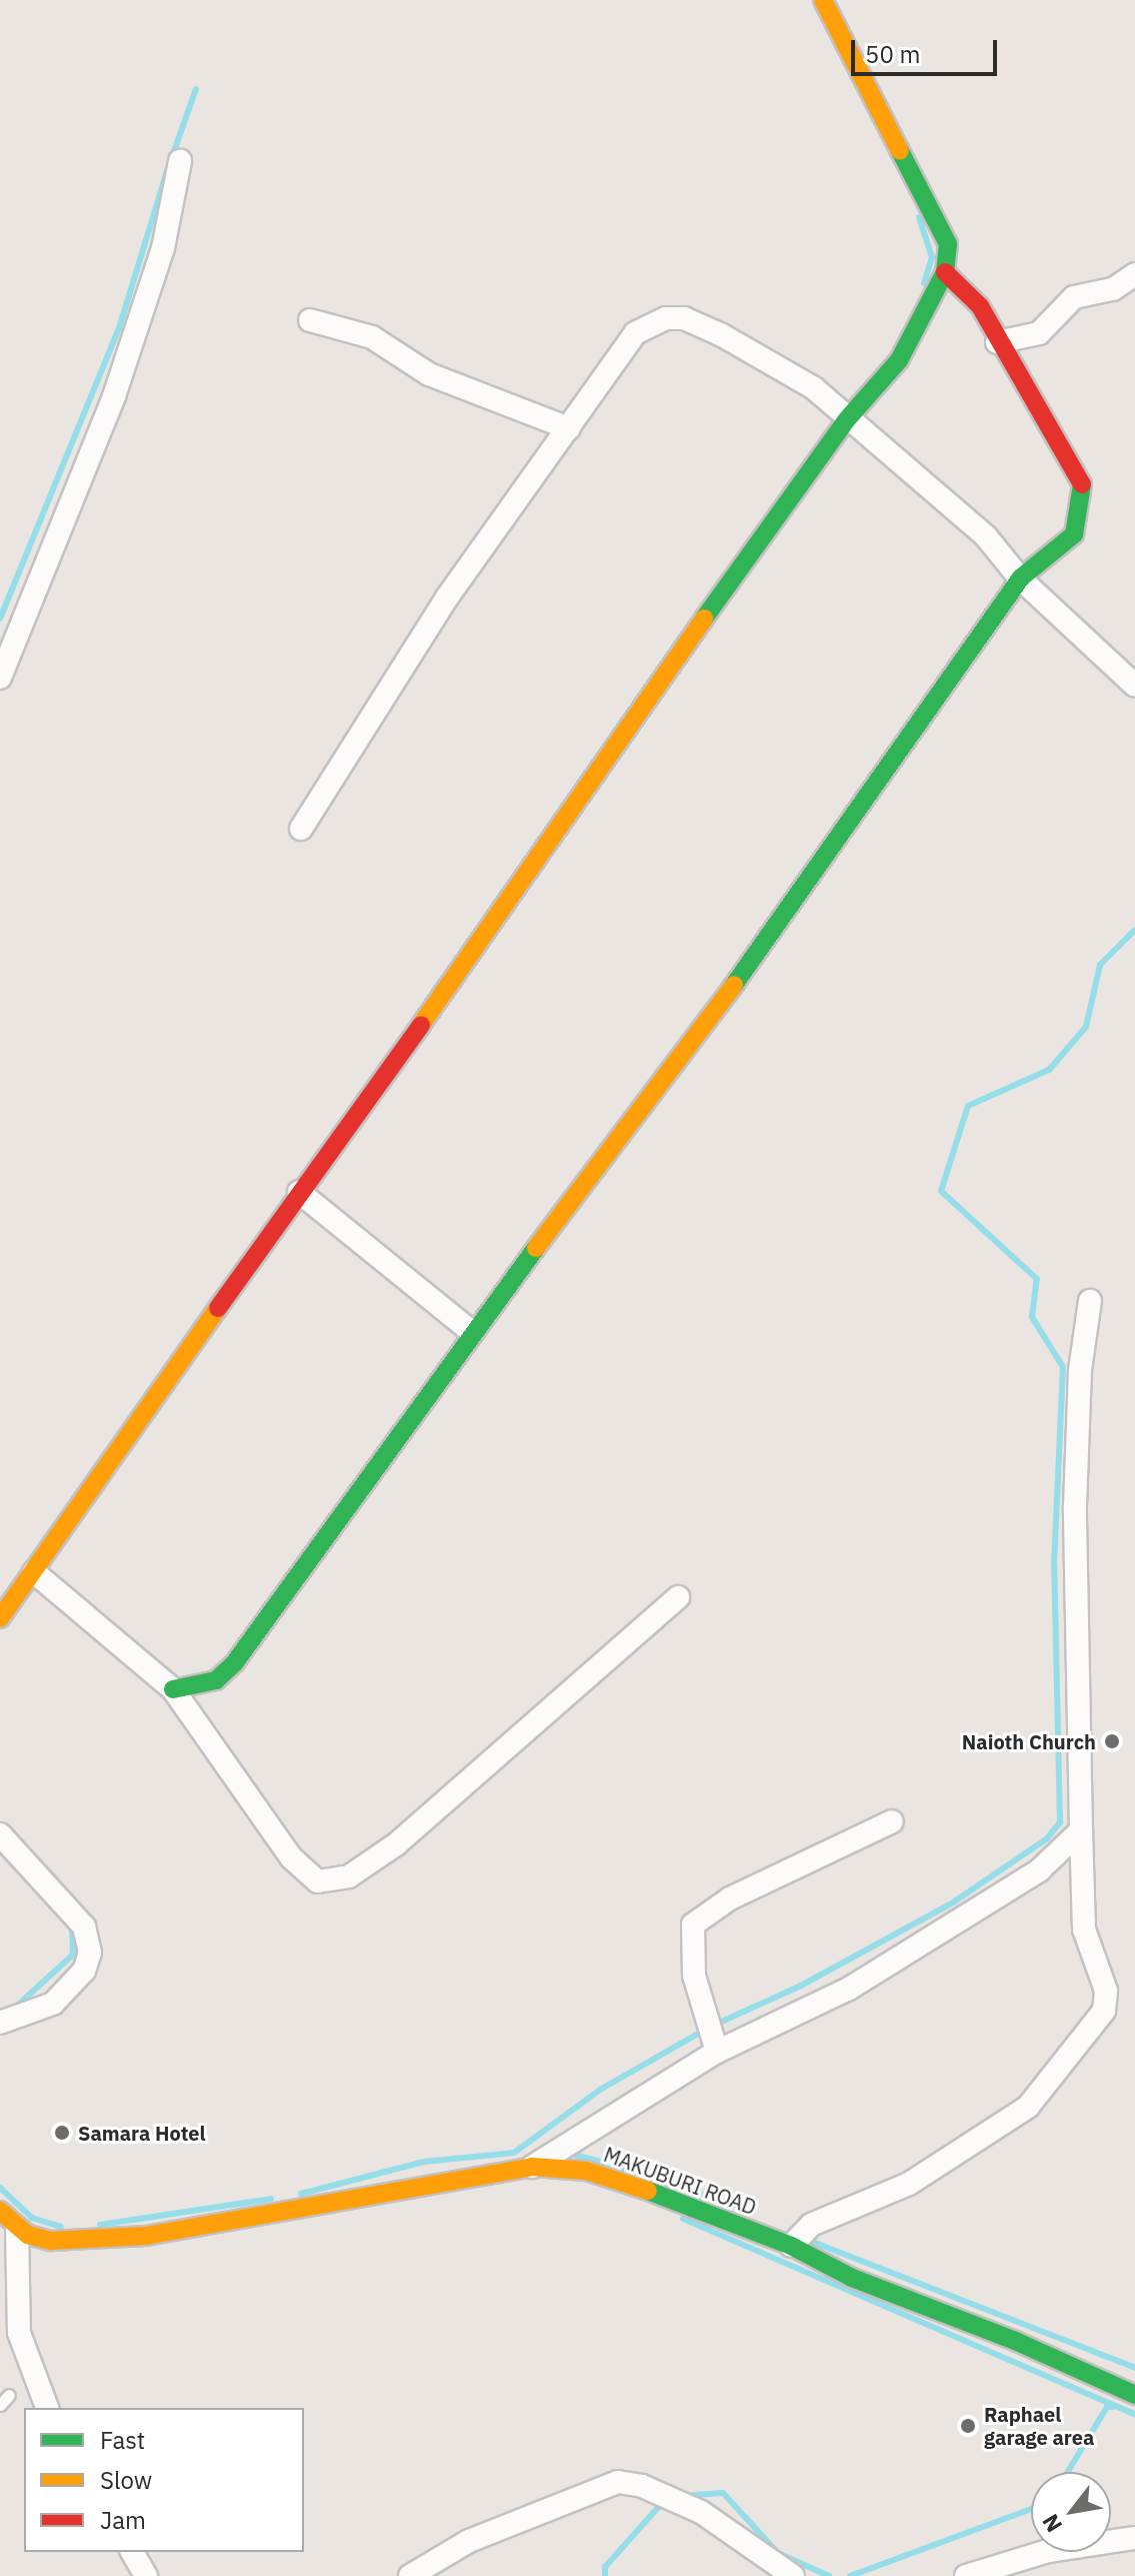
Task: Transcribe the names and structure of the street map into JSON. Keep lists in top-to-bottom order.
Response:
{
  "streets": {
    "street": ["MAKUBURI ROAD"]
  },
  "places": ["Naioth Church", "Samara Hotel", "Raphael garage area"],
  "legend": ["Fast", "Slow", "Jam"],
  "scale_bar": "50 m",
  "north": "bottom left"
}
